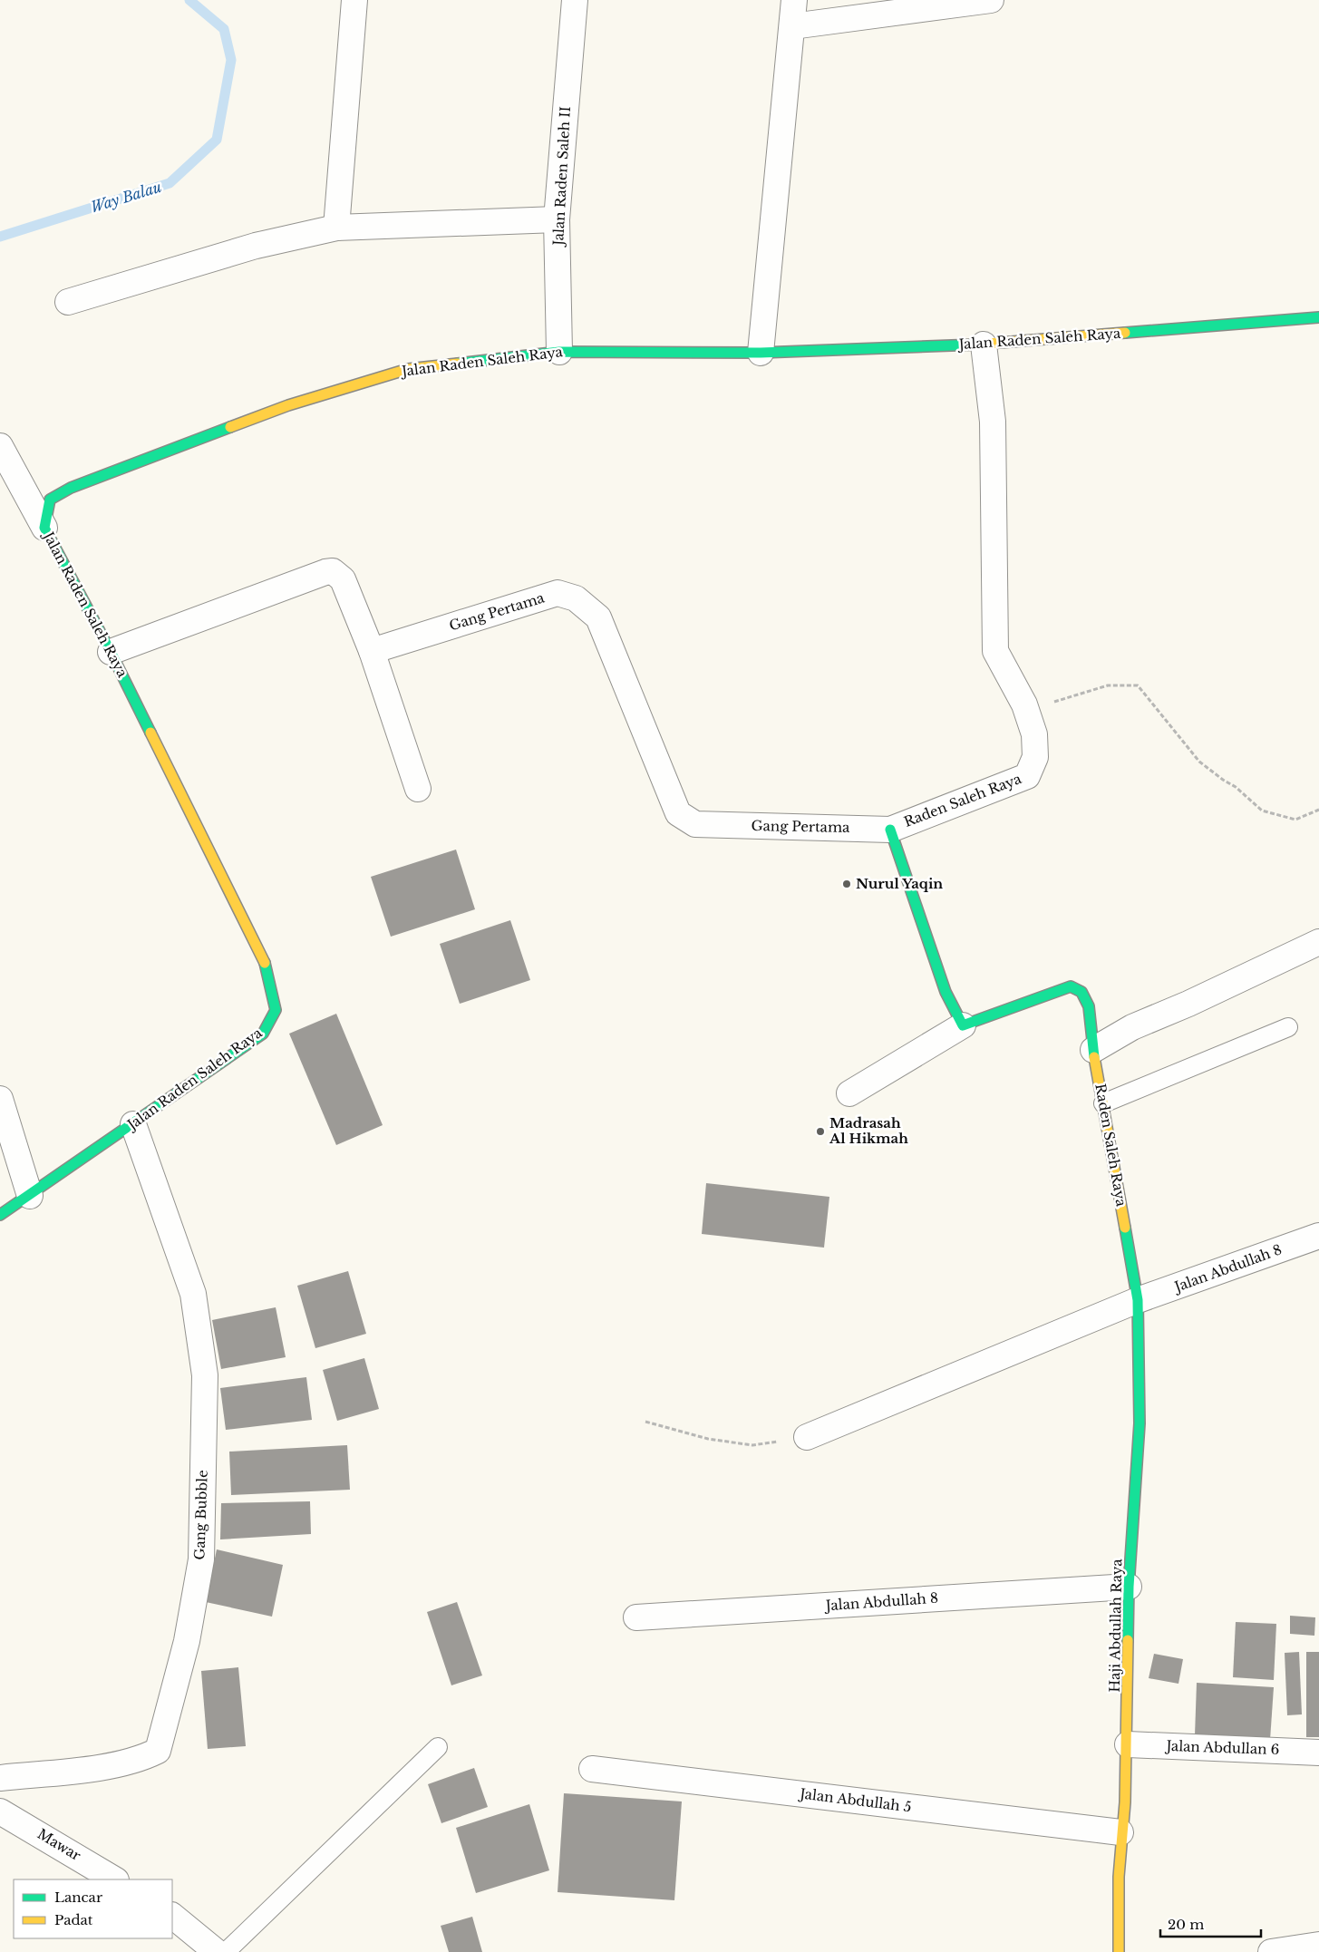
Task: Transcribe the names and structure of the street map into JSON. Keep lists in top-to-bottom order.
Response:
{
  "streets": {
    "street": [
      "Jalan Raden Saleh II",
      "Jalan Raden Saleh Raya",
      "Gang Pertama",
      "Raden Saleh Raya",
      "Jalan Abdullah 8",
      "Gang Bubble",
      "Haji Abdullah Raya",
      "Jalan Abdullan 6",
      "Jalan Abdullah 5",
      "Mawar"
    ]
  },
  "crossings": [
    ["Jalan Raden Saleh II", "Jalan Raden Saleh Raya"],
    ["Jalan Raden Saleh Raya", "Raden Saleh Raya"],
    ["Jalan Raden Saleh Raya", "Gang Bubble"],
    ["Gang Pertama", "Raden Saleh Raya"],
    ["Raden Saleh Raya", "Jalan Abdullah 8"],
    ["Raden Saleh Raya", "Haji Abdullah Raya"],
    ["Jalan Abdullah 8", "Haji Abdullah Raya"],
    ["Haji Abdullah Raya", "Jalan Abdullan 6"],
    ["Haji Abdullah Raya", "Jalan Abdullah 5"]
  ],
  "water": ["Way Balau"],
  "places": ["Nurul Yaqin", "Madrasah Al Hikmah"],
  "legend": ["Lancar", "Padat"],
  "scale_bar": "20 m"
}
